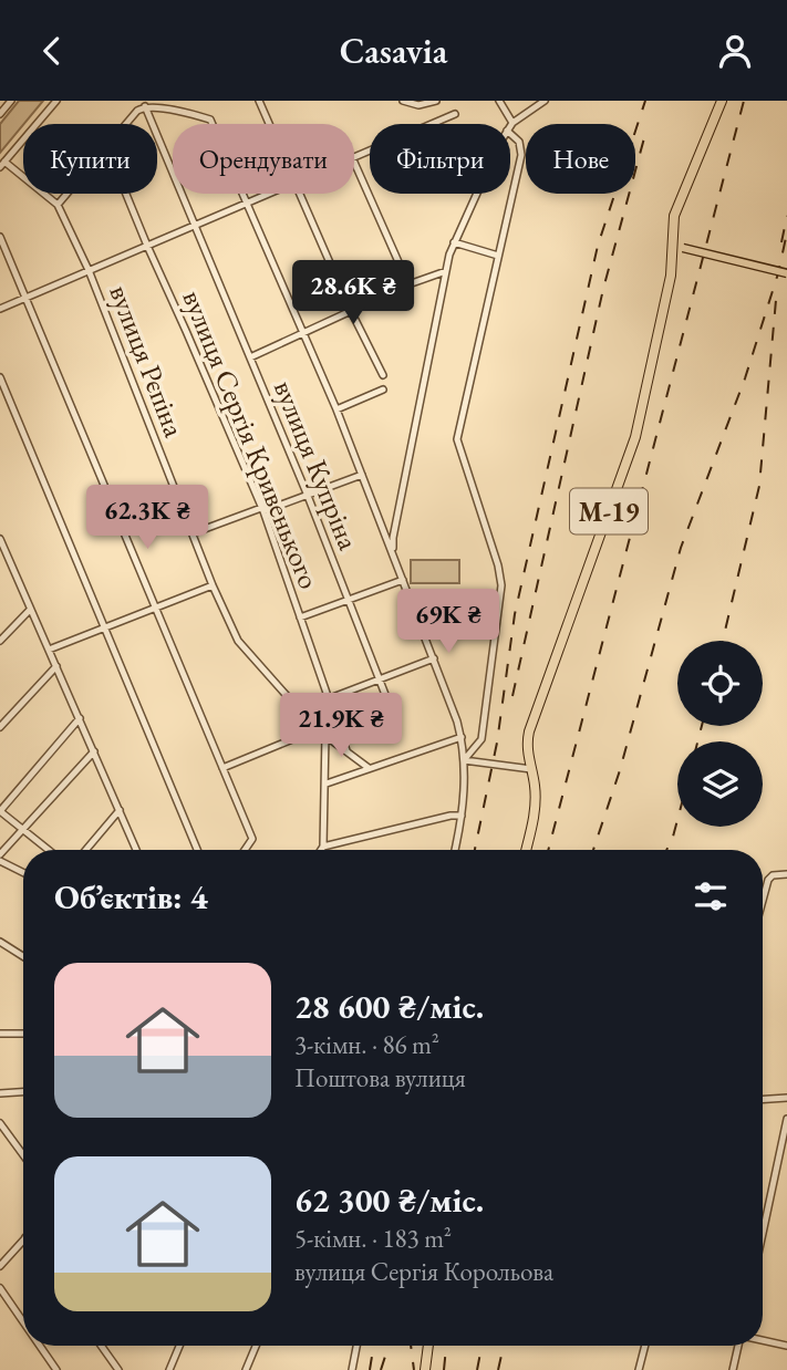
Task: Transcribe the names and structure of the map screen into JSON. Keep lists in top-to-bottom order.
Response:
{
  "streets": {
    "highway": ["М-19"],
    "street": ["вулиця Рєпіна", "вулиця Сергія Кривенького", "вулиця Купріна"]
  },
  "crossings": [
    ["вулиця Рєпіна", "вулиця Сергія Кривенького"]
  ],
  "page": {
    "header": "Casavia",
    "chip": [
      "Купити",
      "Орендувати",
      "Фільтри",
      "Нове"
    ],
    "price": [
      "28.6K ₴",
      "62.3K ₴",
      "69K ₴",
      "21.9K ₴"
    ],
    "heading": "Об’єктів: 4",
    "list": [
      {
        "name": "28 600 ₴/міс.",
        "note": "3-кімн. · 86 m² · Поштова вулиця"
      },
      {
        "name": "62 300 ₴/міс.",
        "note": "5-кімн. · 183 m² · вулиця Сергія Корольова"
      }
    ]
  }
}
